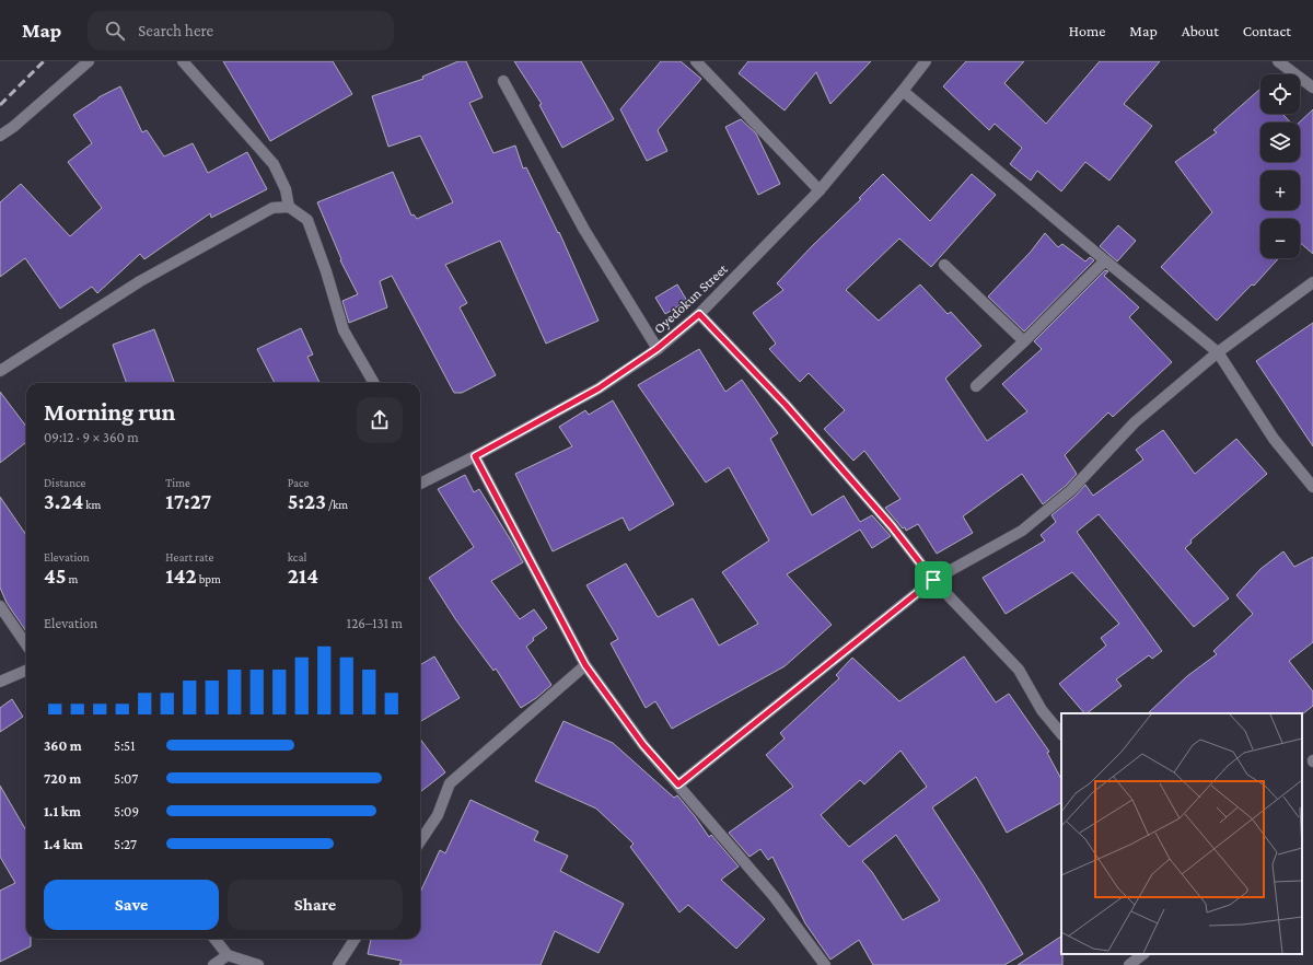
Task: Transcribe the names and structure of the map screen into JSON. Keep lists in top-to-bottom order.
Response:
{
  "streets": {
    "street": ["Oyedokun Street"]
  },
  "page": {
    "header": "Map",
    "search": "Search here",
    "nav": [
      "Home",
      "Map",
      "About",
      "Contact"
    ],
    "map_buttons": ["+", "−"],
    "heading": ["Morning run", "09:12 · 9 × 360 m"],
    "stats": [
      ["Distance", "3.24 km"],
      ["Time", "17:27"],
      ["Pace", "5:23 /km"],
      ["Elevation", "45 m"],
      ["Heart rate", "142 bpm"],
      ["kcal", "214"]
    ],
    "chart": ["Elevation", "126–131 m"],
    "list": [
      {
        "name": "360 m",
        "note": "5:51"
      },
      {
        "name": "720 m",
        "note": "5:07"
      },
      {
        "name": "1.1 km",
        "note": "5:09"
      },
      {
        "name": "1.4 km",
        "note": "5:27"
      }
    ],
    "buttons": ["Save", "Share"]
  }
}
